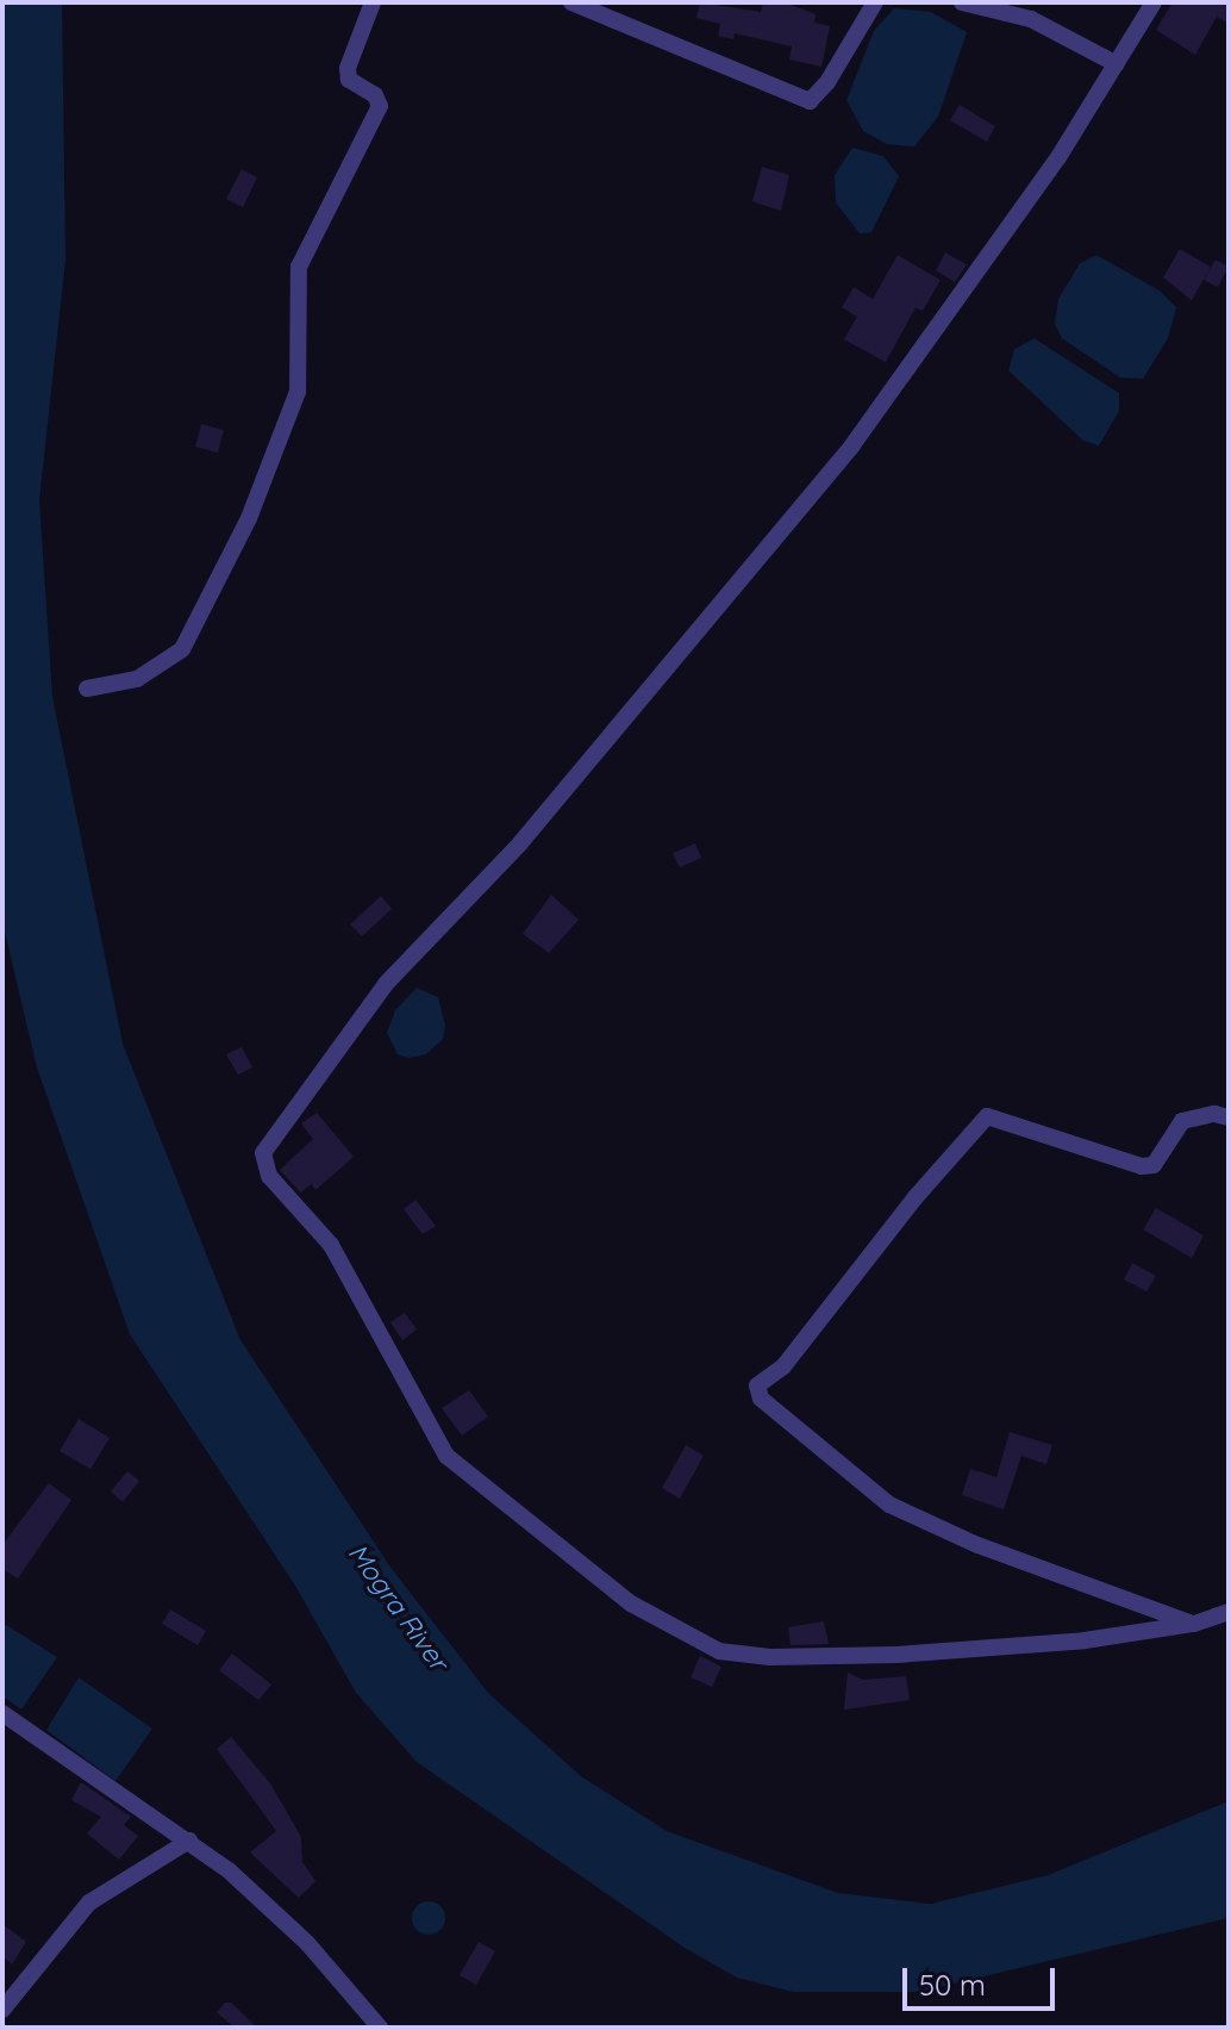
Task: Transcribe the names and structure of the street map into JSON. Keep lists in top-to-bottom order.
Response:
{
  "water": ["Mogra River"],
  "scale_bar": "50 m"
}
